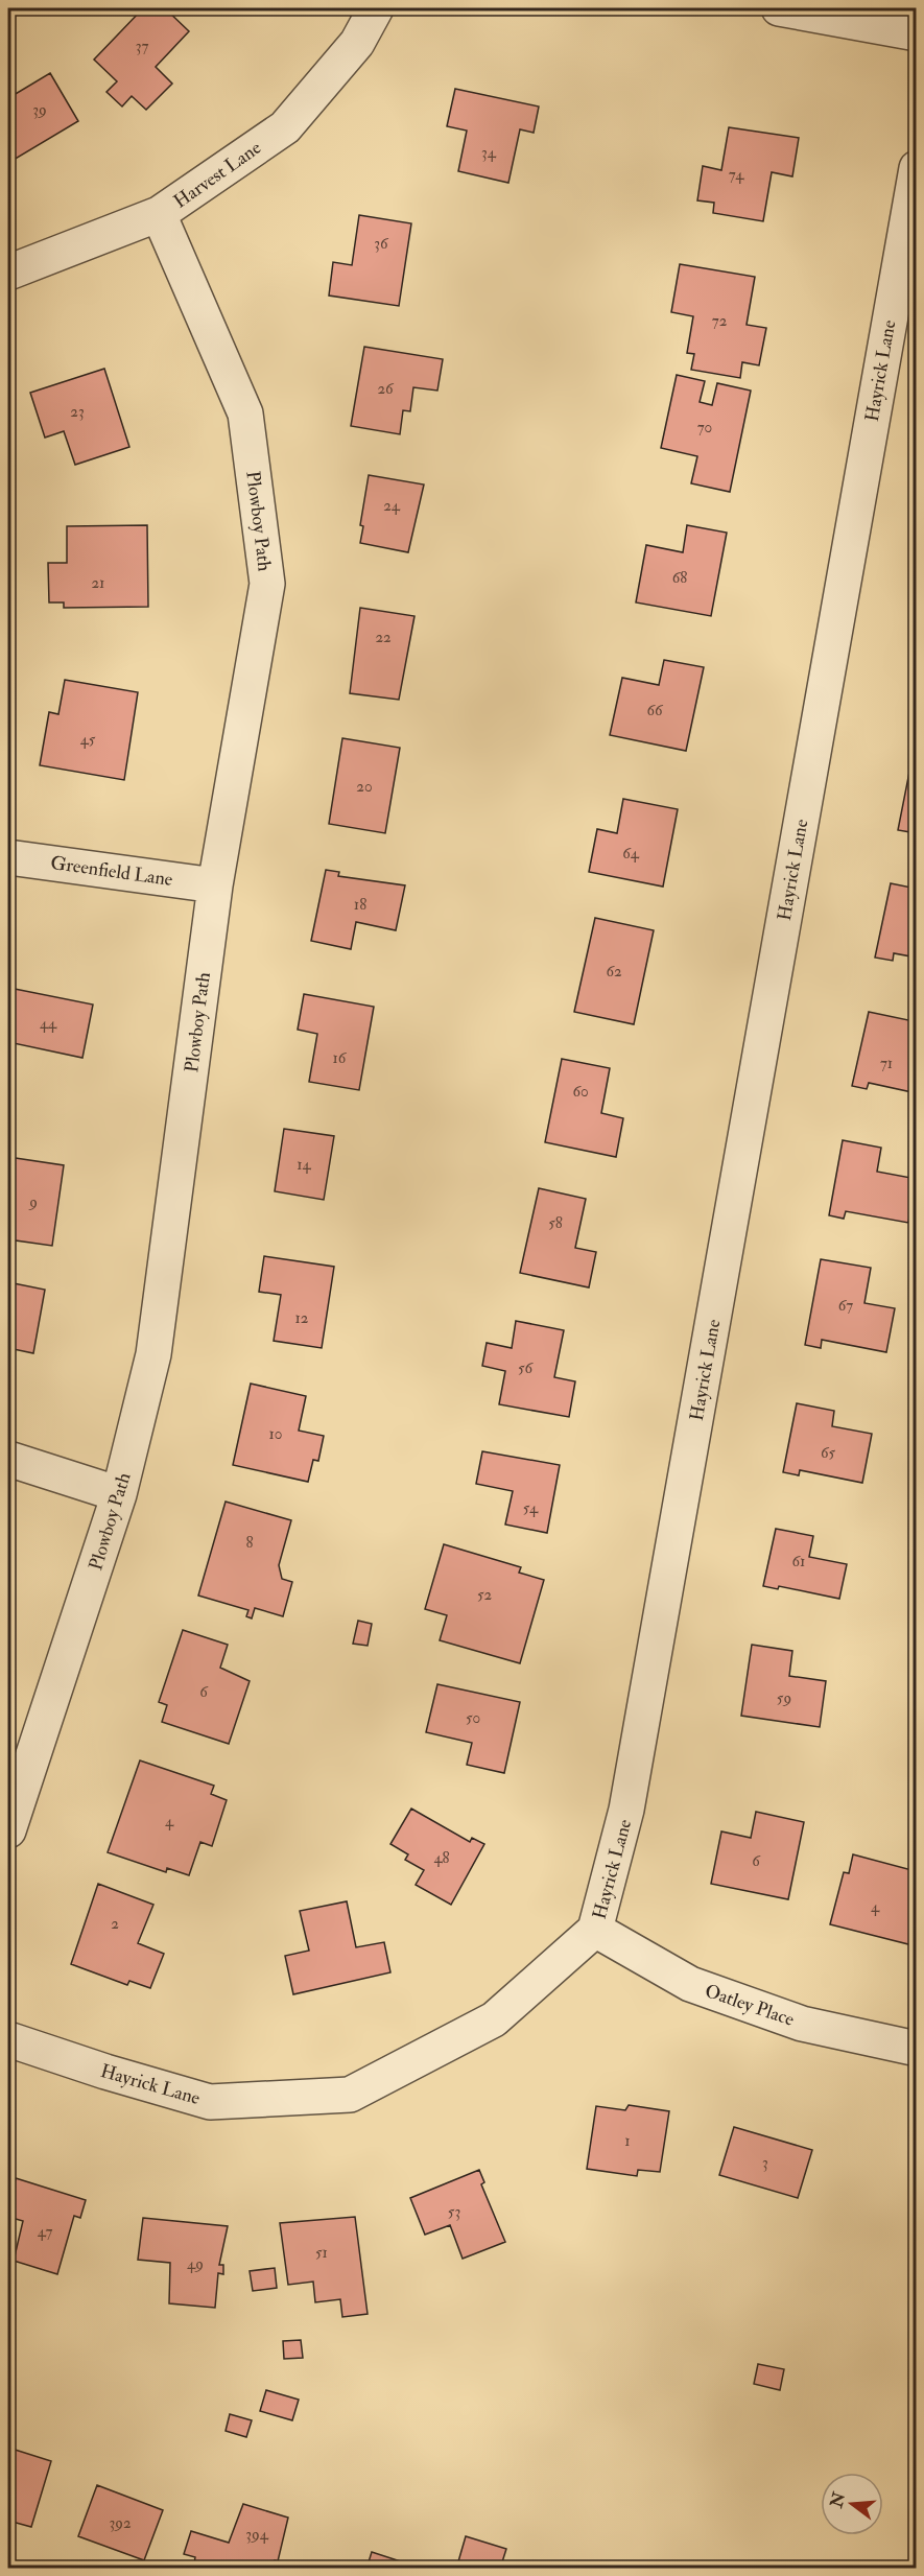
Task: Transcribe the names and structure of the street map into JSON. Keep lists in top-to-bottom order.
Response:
{
  "streets": {
    "street": [
      "Harvest Lane",
      "Hayrick Lane",
      "Plowboy Path",
      "Greenfield Lane",
      "Oatley Place"
    ]
  },
  "crossings": [
    ["Harvest Lane", "Plowboy Path"],
    ["Hayrick Lane", "Oatley Place"],
    ["Plowboy Path", "Greenfield Lane"]
  ],
  "house_numbers": [
    "37",
    "39",
    "34",
    "74",
    "36",
    "72",
    "26",
    "23",
    "70",
    "24",
    "68",
    "21",
    "22",
    "66",
    "45",
    "20",
    "64",
    "18",
    "62",
    "44",
    "16",
    "71",
    "60",
    "14",
    "9",
    "58",
    "67",
    "12",
    "56",
    "10",
    "65",
    "54",
    "8",
    "61",
    "52",
    "6",
    "59",
    "50",
    "4",
    "48",
    "6",
    "4",
    "2",
    "1",
    "3",
    "53",
    "47",
    "51",
    "49",
    "392",
    "394"
  ],
  "north": "left"
}
